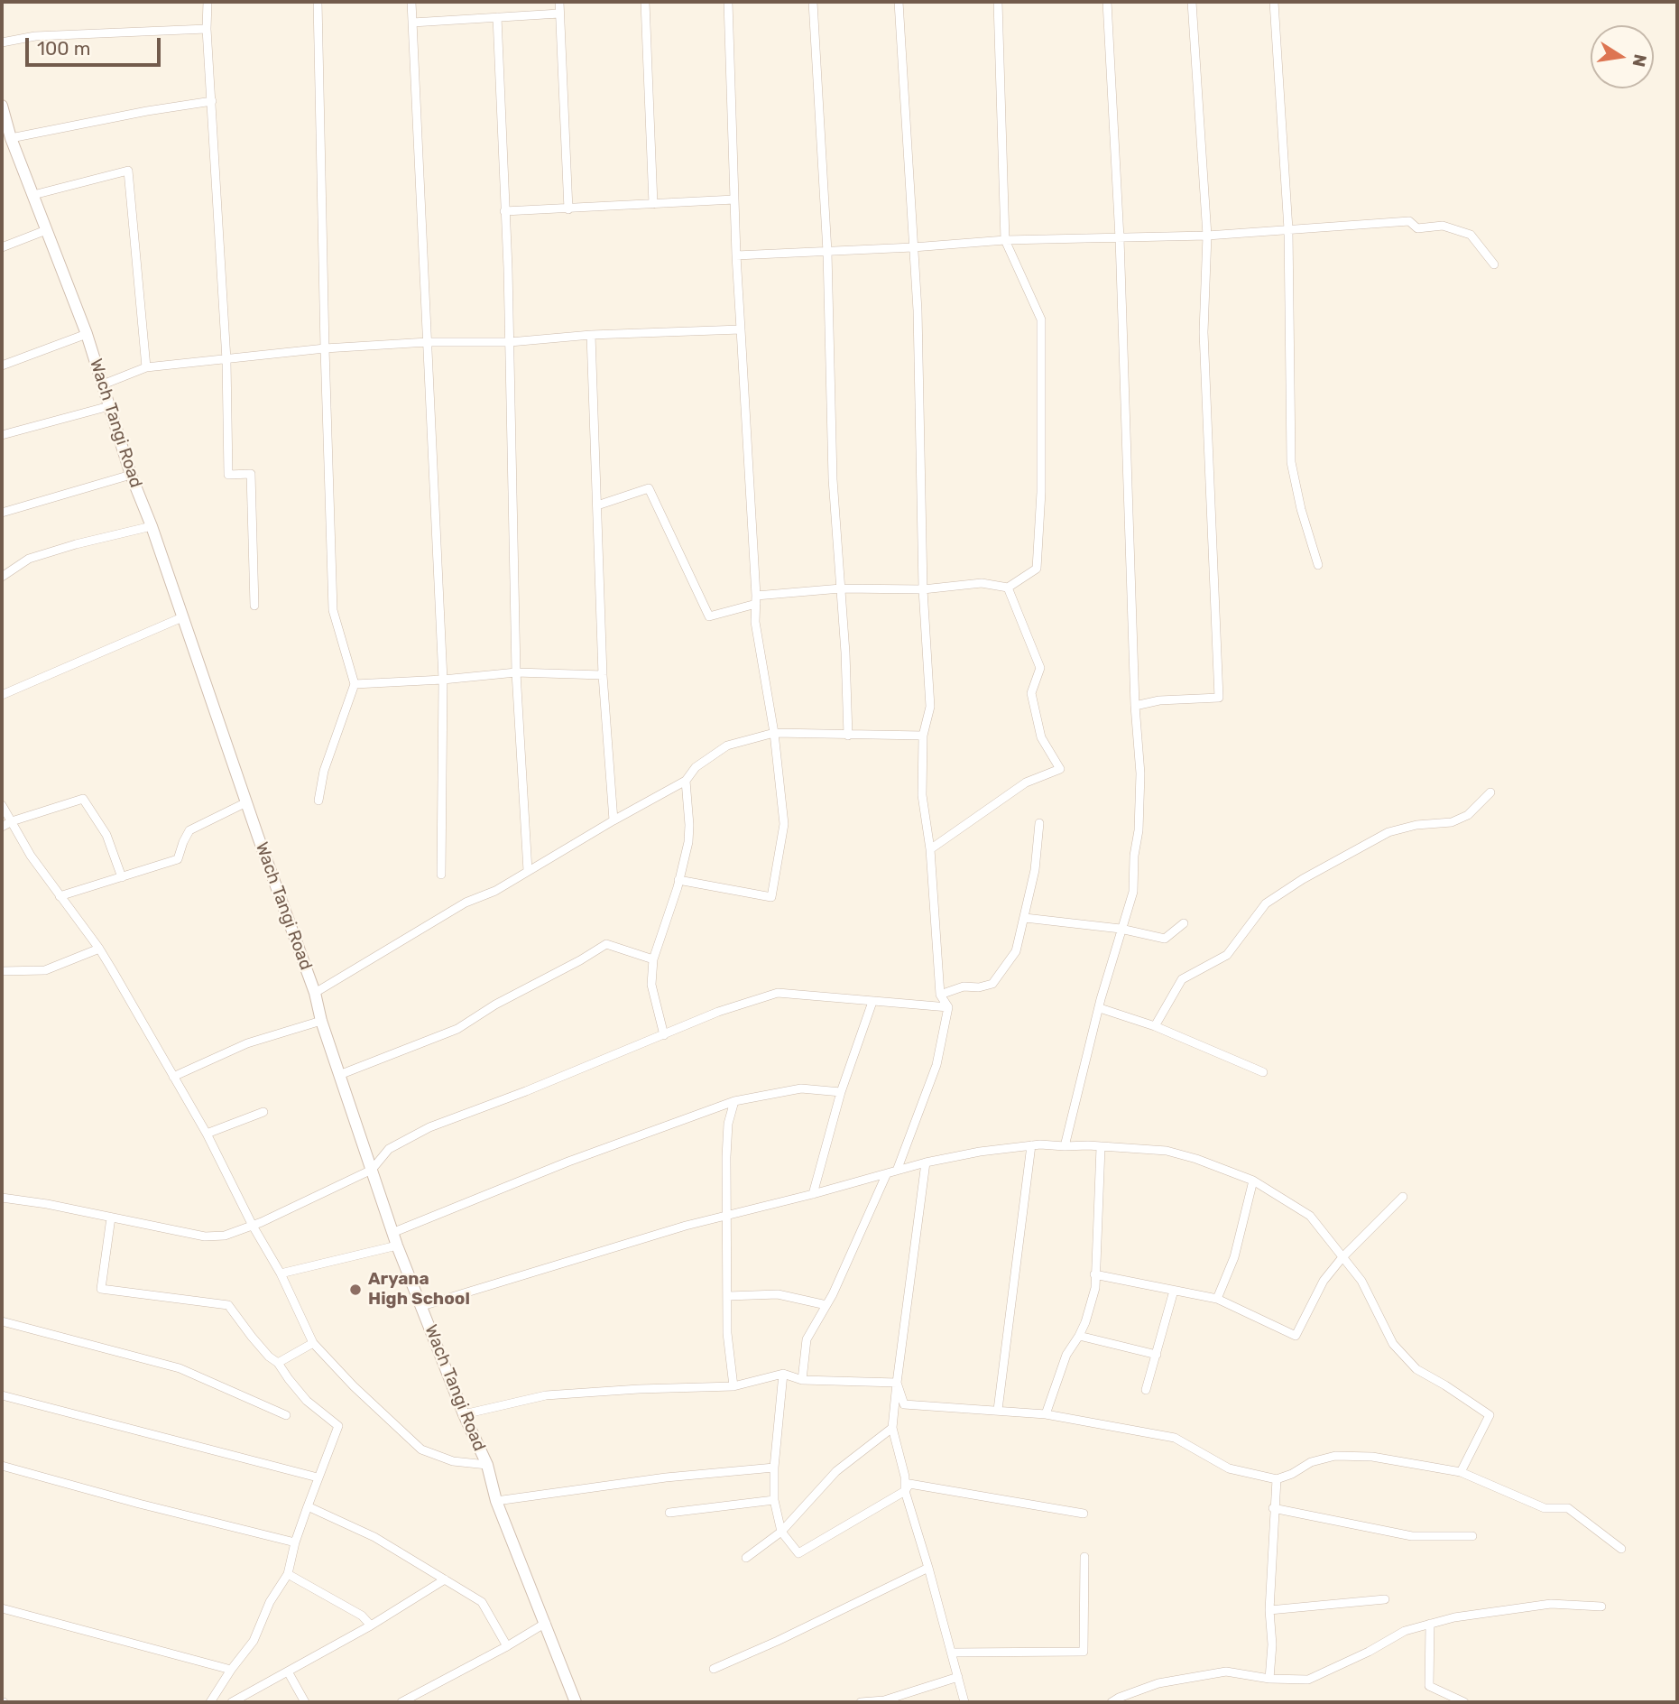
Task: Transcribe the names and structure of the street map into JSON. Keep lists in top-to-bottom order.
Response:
{
  "streets": {
    "main road": ["Wach Tangi Road"]
  },
  "places": ["Aryana High School"],
  "scale_bar": "100 m",
  "north": "right"
}
